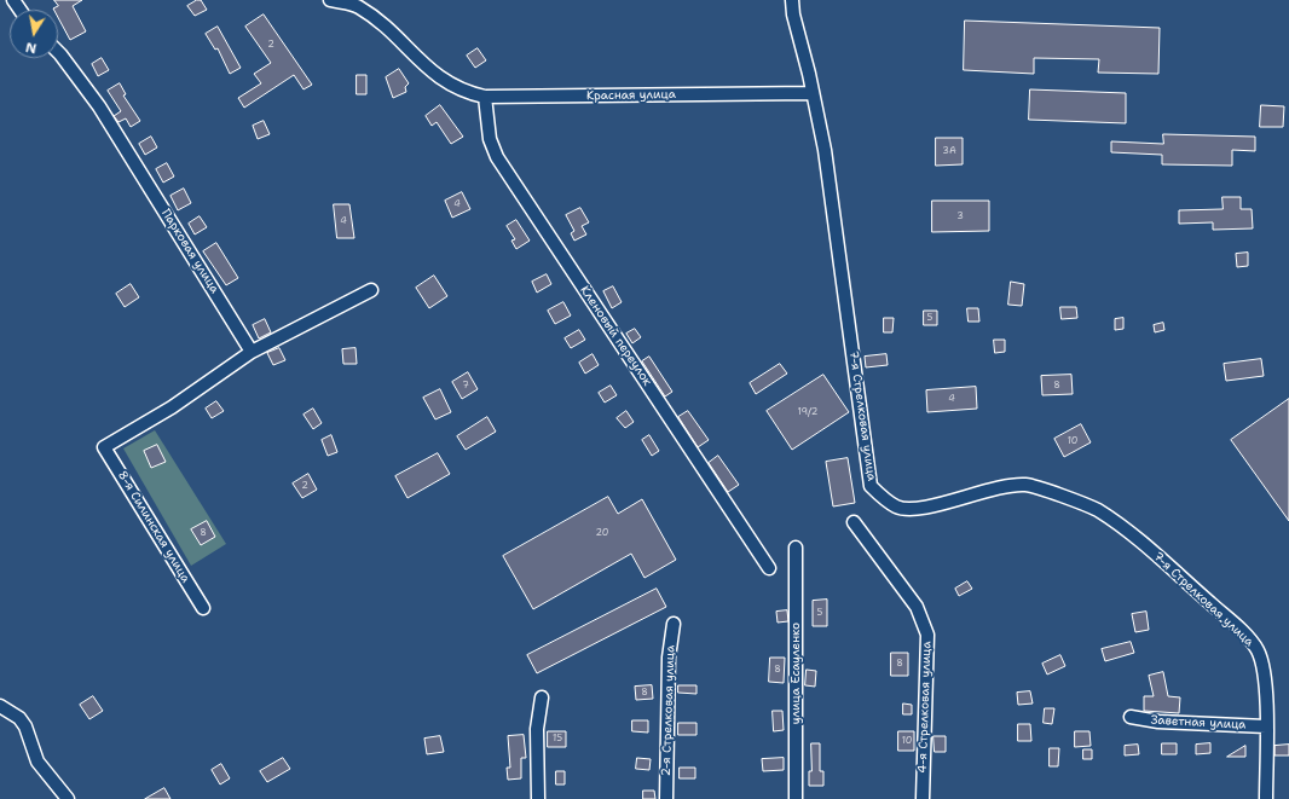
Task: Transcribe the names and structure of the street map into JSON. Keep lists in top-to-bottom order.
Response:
{
  "streets": {
    "street": [
      "Красная улица",
      "Парковая улица",
      "Кленовый переулок",
      "7-я Стрелковая улица",
      "8-я Силинская улица",
      "улица Есауленко",
      "4-я Стрелковая улица",
      "2-я Стрелковая улица",
      "Заветная улица"
    ]
  },
  "crossings": [
    ["Красная улица", "Кленовый переулок"],
    ["Красная улица", "7-я Стрелковая улица"],
    ["Парковая улица", "8-я Силинская улица"],
    ["7-я Стрелковая улица", "Заветная улица"]
  ],
  "house_numbers": [
    "2",
    "3А",
    "4",
    "3",
    "4",
    "5",
    "7",
    "8",
    "4",
    "19/2",
    "10",
    "2",
    "8",
    "20",
    "5",
    "8",
    "8",
    "8",
    "15",
    "10"
  ],
  "north": "bottom"
}
